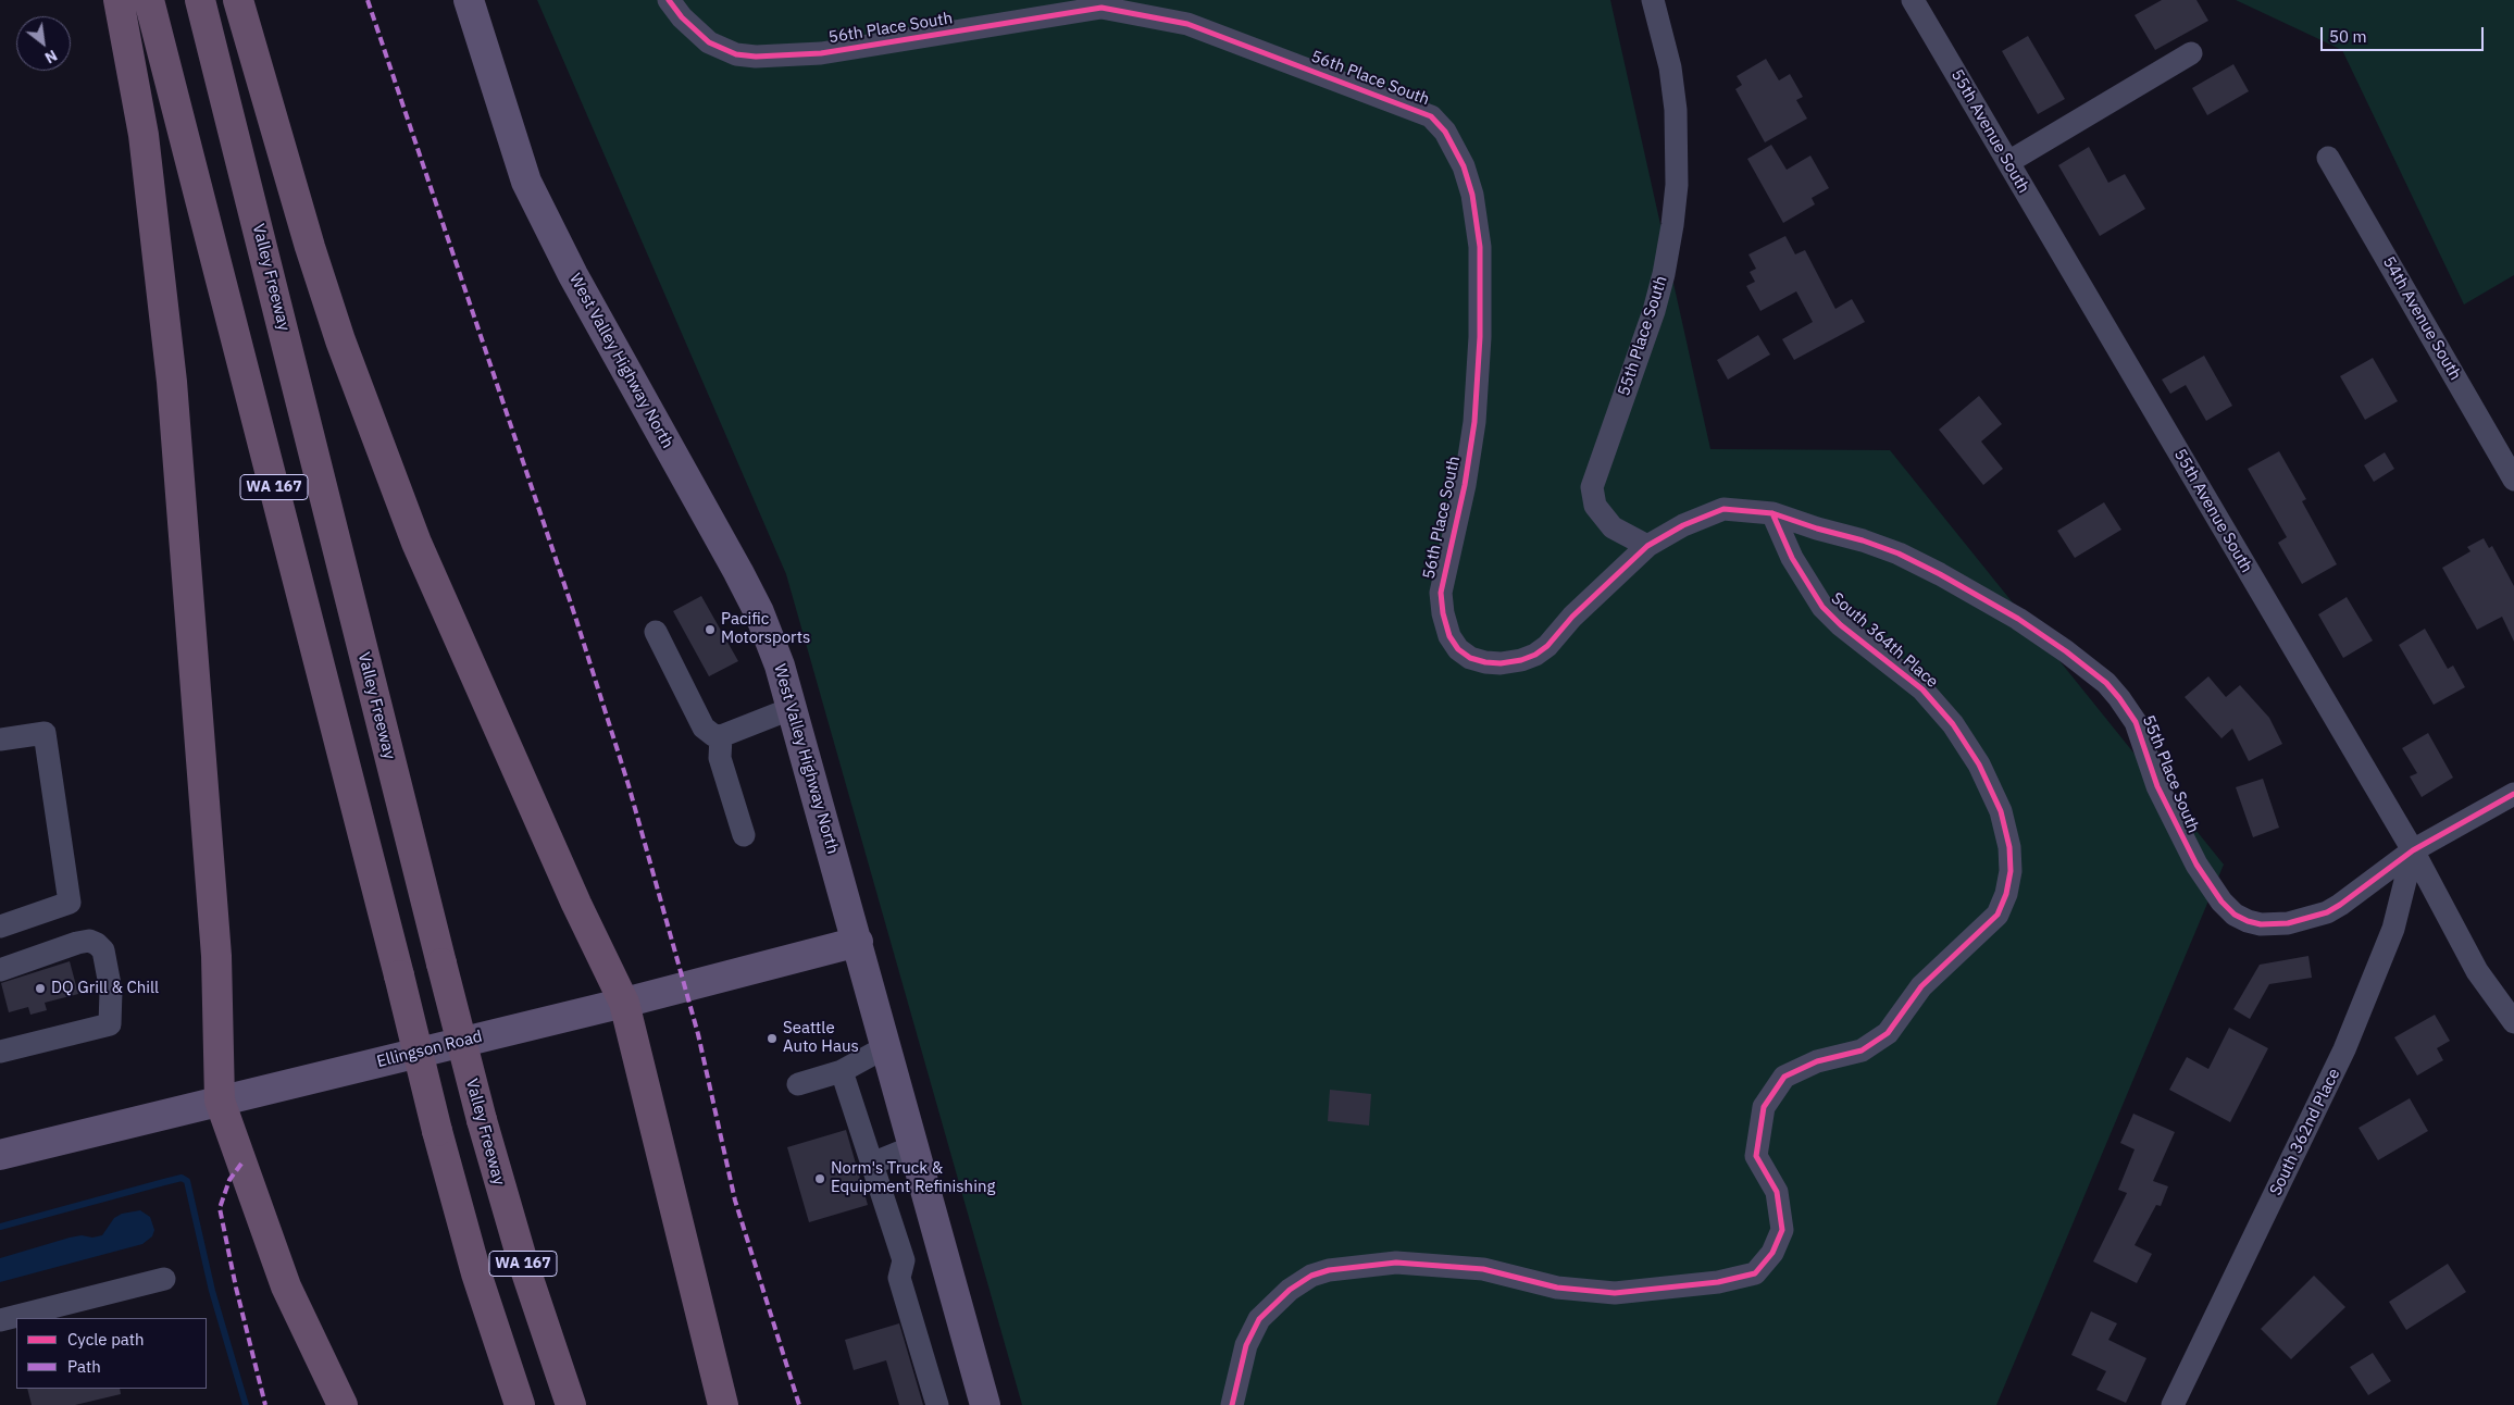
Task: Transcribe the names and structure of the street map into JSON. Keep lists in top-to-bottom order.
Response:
{
  "streets": {
    "highway": ["Valley Freeway", "WA 167"],
    "main road": ["West Valley Highway North", "Ellingson Road"],
    "street": [
      "56th Place South",
      "55th Avenue South",
      "54th Avenue South",
      "55th Place South",
      "South 364th Place",
      "South 362nd Place"
    ]
  },
  "crossings": [
    ["56th Place South", "55th Place South"],
    ["56th Place South", "South 364th Place"],
    ["55th Avenue South", "55th Place South"],
    ["55th Avenue South", "South 362nd Place"],
    ["55th Place South", "South 364th Place"],
    ["55th Place South", "South 362nd Place"],
    ["West Valley Highway North", "Ellingson Road"]
  ],
  "places": [
    "Pacific Motorsports",
    "DQ Grill & Chill",
    "Seattle Auto Haus",
    "Norm's Truck & Equipment Refinishing"
  ],
  "legend": ["Cycle path", "Path"],
  "scale_bar": "50 m",
  "north": "bottom right"
}
